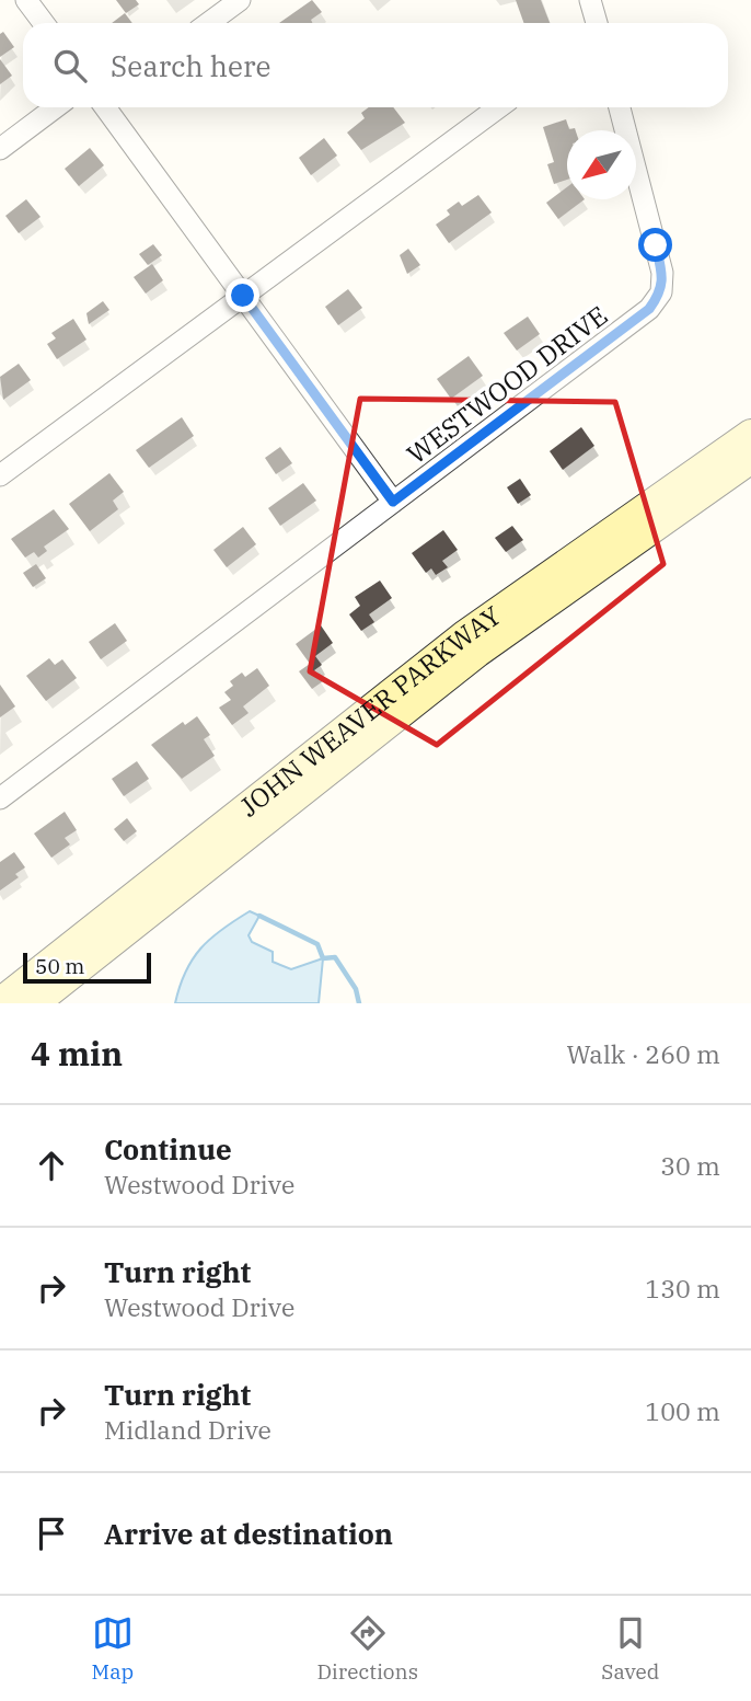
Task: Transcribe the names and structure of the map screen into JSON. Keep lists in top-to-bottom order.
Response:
{
  "streets": {
    "main road": ["JOHN WEAVER PARKWAY"],
    "street": ["WESTWOOD DRIVE"]
  },
  "scale_bar": "50 m",
  "north": "bottom left",
  "page": {
    "search": "Search here",
    "scale": "50 m",
    "heading": ["4 min", "Walk · 260 m"],
    "list": [
      ["Continue", "Westwood Drive", "30 m"],
      ["Turn right", "Westwood Drive", "130 m"],
      ["Turn right", "Midland Drive", "100 m"],
      "Arrive at destination"
    ],
    "nav": ["Map", "Directions", "Saved"]
  }
}
